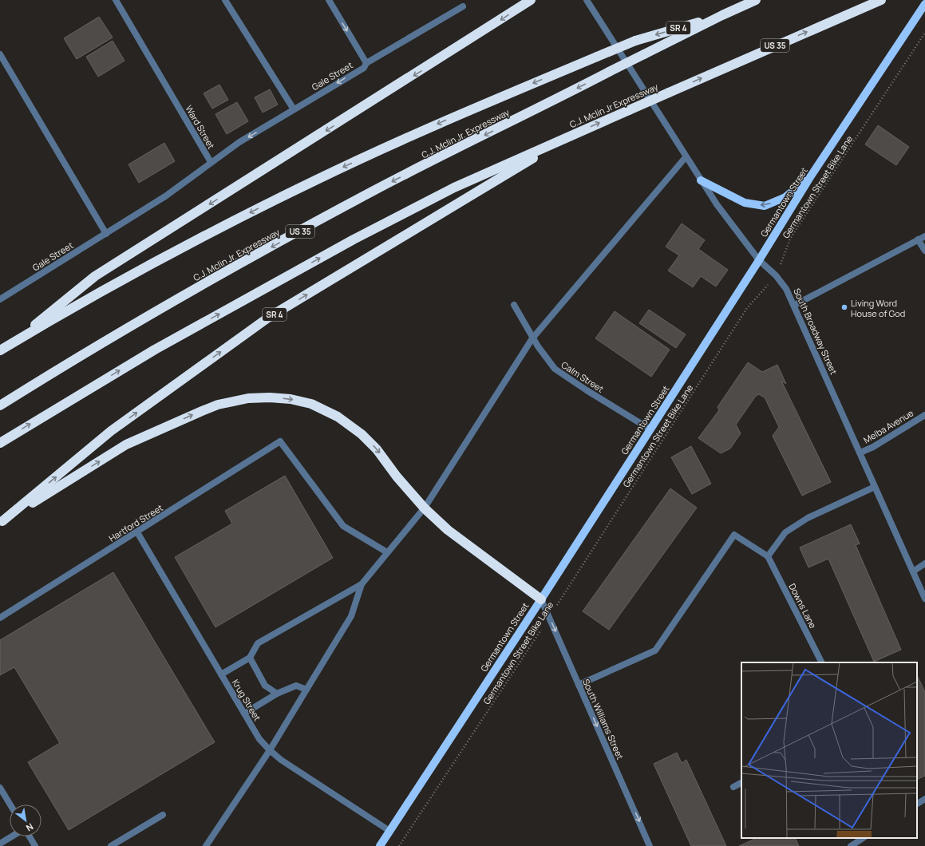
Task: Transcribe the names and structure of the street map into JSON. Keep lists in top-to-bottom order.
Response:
{
  "streets": {
    "highway": [
      "SR 4",
      "US 35",
      "C.J. Mclin Jr Expressway",
      "C.J. Mclin Jr. Expressway"
    ],
    "main road": ["Germantown Street"],
    "street": [
      "Gale Street",
      "Ward Street",
      "South Broadway Street",
      "Calm Street",
      "Melba Avenue",
      "Hartford Street",
      "Downs Lane",
      "Krug Street",
      "South Williams Street"
    ],
    "path": ["Germantown Street Bike Lane"]
  },
  "crossings": [
    ["SR 4", "US 35"],
    ["SR 4", "C.J. Mclin Jr Expressway"],
    ["SR 4", "C.J. Mclin Jr. Expressway"],
    ["US 35", "C.J. Mclin Jr Expressway"],
    ["US 35", "C.J. Mclin Jr. Expressway"],
    ["Gale Street", "Ward Street"],
    ["Germantown Street Bike Lane", "South Broadway Street"],
    ["Germantown Street Bike Lane", "South Williams Street"],
    ["Germantown Street", "South Broadway Street"],
    ["Germantown Street", "Calm Street"],
    ["Germantown Street", "Krug Street"],
    ["Germantown Street", "South Williams Street"],
    ["South Broadway Street", "Melba Avenue"],
    ["Hartford Street", "Krug Street"]
  ],
  "one_way": ["Gale Street", "South Williams Street"],
  "places": ["Living Word House of God"],
  "north": "bottom right"
}
